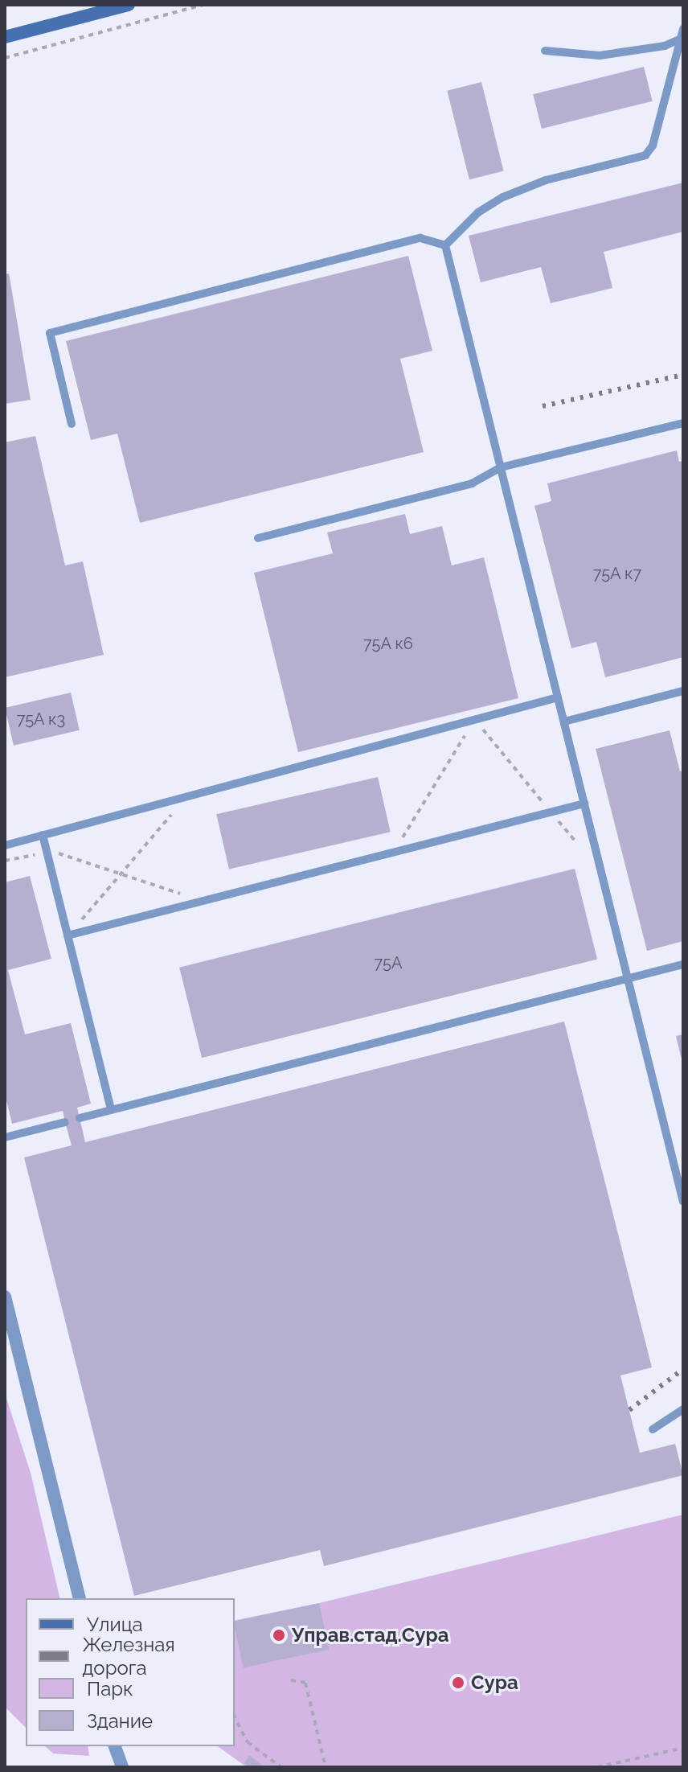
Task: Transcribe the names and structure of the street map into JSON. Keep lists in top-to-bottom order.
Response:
{
  "places": ["Управ.стад.Сура", "Сура"],
  "house_numbers": [
    "75А к7",
    "75А к6",
    "75А к3",
    "75А"
  ],
  "legend": [
    "Улица",
    "Железная дорога",
    "Парк",
    "Здание"
  ]
}
